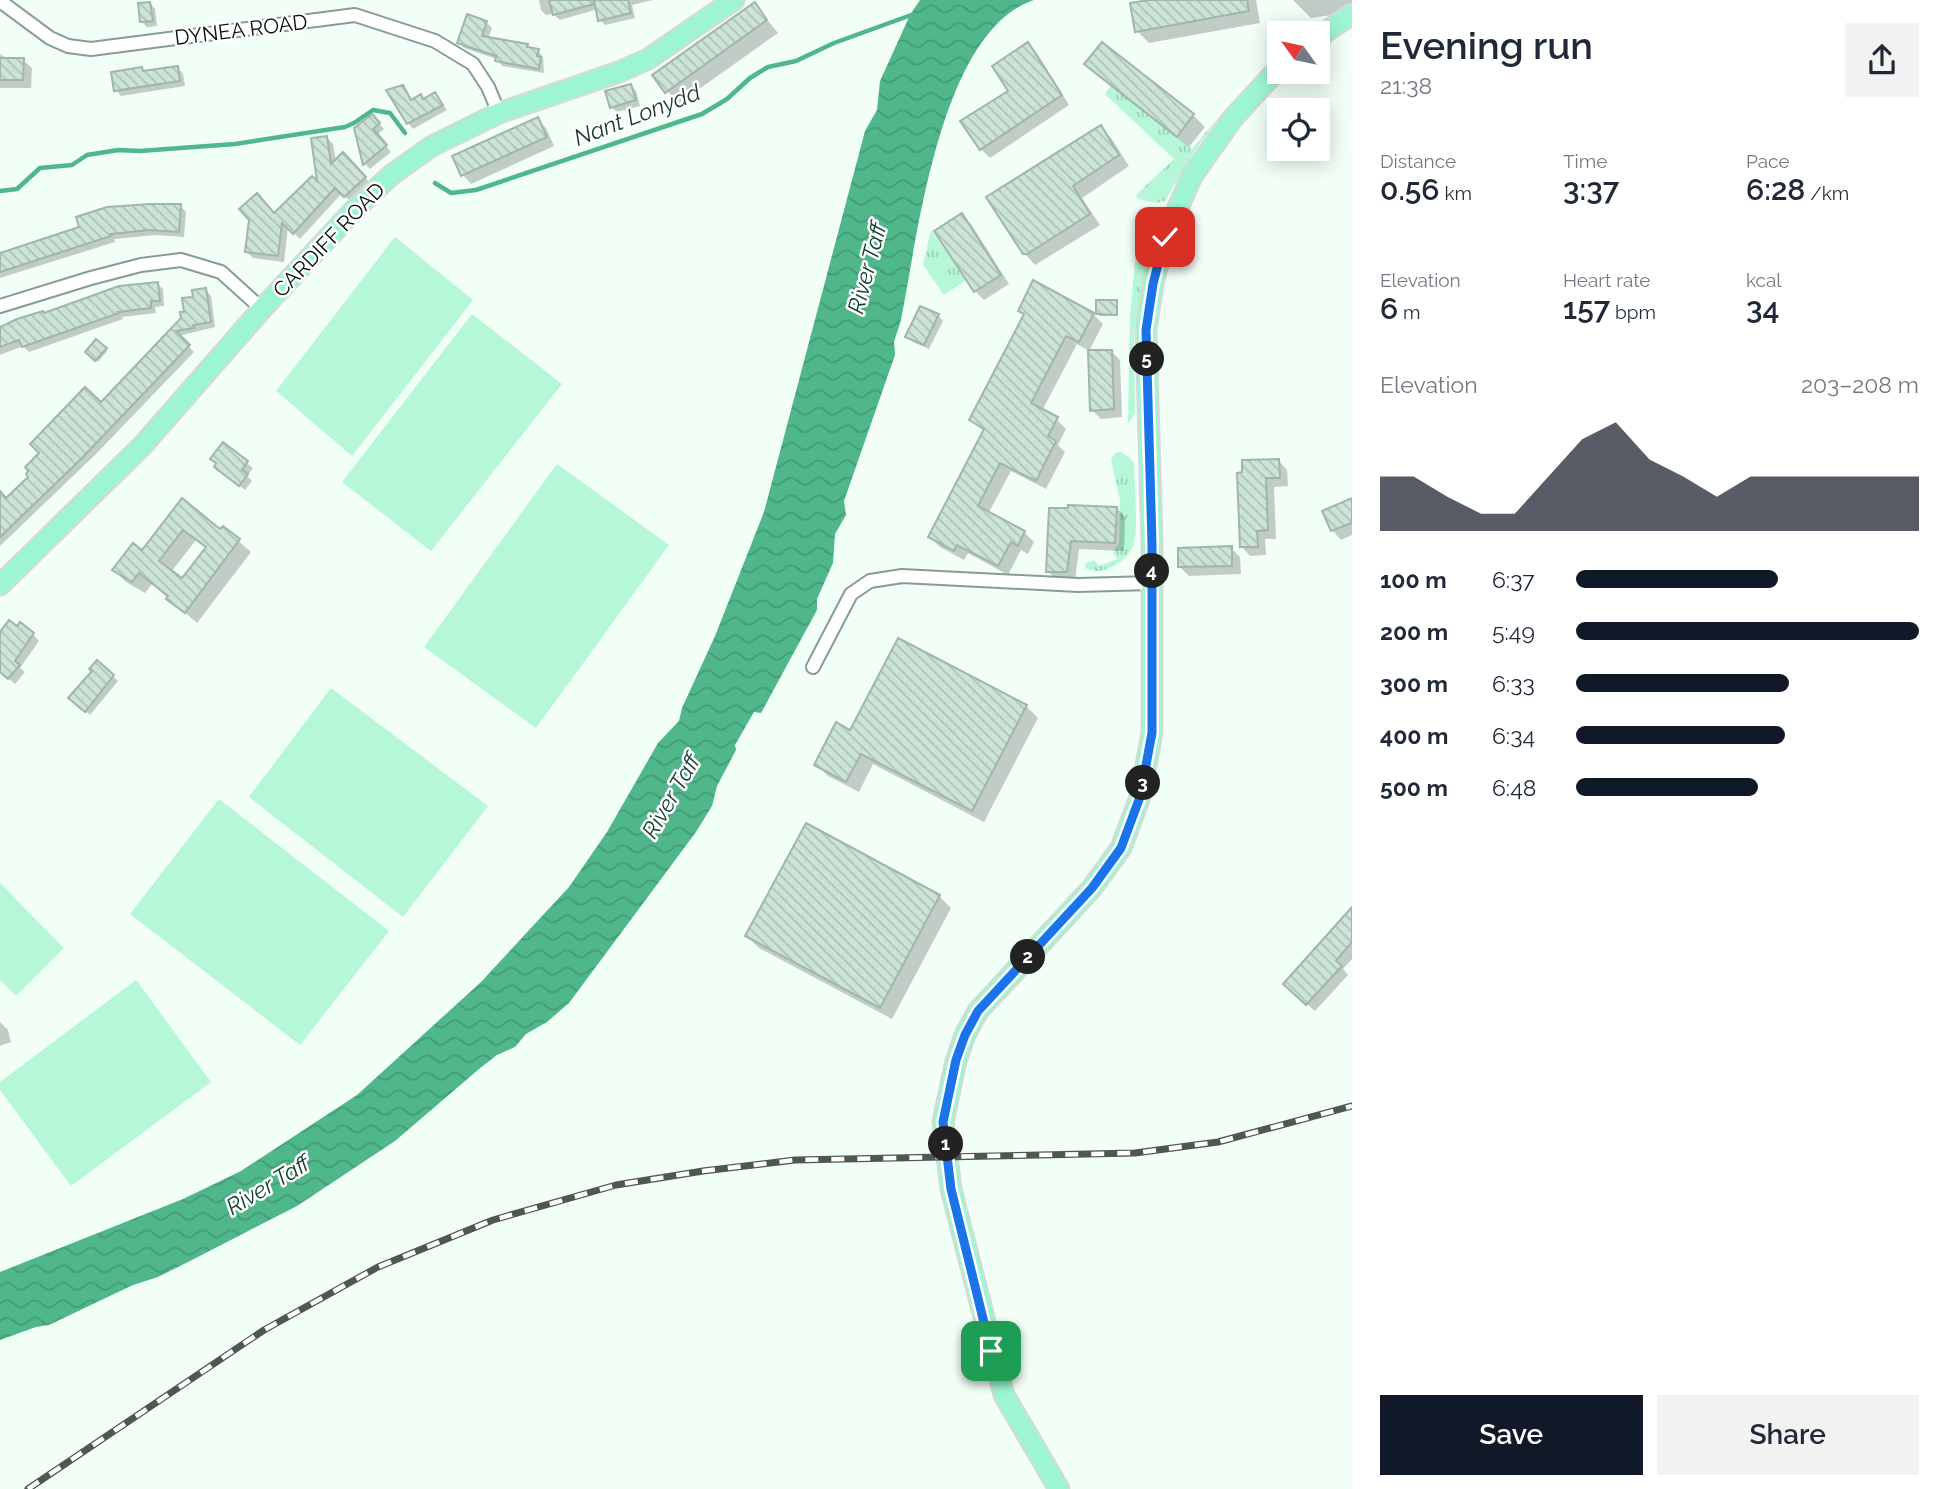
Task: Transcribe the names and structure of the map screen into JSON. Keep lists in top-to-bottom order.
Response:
{
  "streets": {
    "main road": ["CARDIFF ROAD"],
    "street": ["DYNEA ROAD"]
  },
  "crossings": [
    ["DYNEA ROAD", "CARDIFF ROAD"]
  ],
  "water": ["Nant Lonydd", "River Taff"],
  "north": "top left",
  "page": {
    "heading": ["Evening run", "21:38"],
    "stats": [
      ["Distance", "0.56 km"],
      ["Time", "3:37"],
      ["Pace", "6:28 /km"],
      ["Elevation", "6 m"],
      ["Heart rate", "157 bpm"],
      ["kcal", "34"]
    ],
    "pins": [
      "5",
      "4",
      "3",
      "2",
      "1"
    ],
    "chart": ["Elevation", "203–208 m"],
    "list": [
      {
        "name": "100 m",
        "note": "6:37"
      },
      {
        "name": "200 m",
        "note": "5:49"
      },
      {
        "name": "300 m",
        "note": "6:33"
      },
      {
        "name": "400 m",
        "note": "6:34"
      },
      {
        "name": "500 m",
        "note": "6:48"
      }
    ],
    "buttons": ["Save", "Share"]
  }
}
